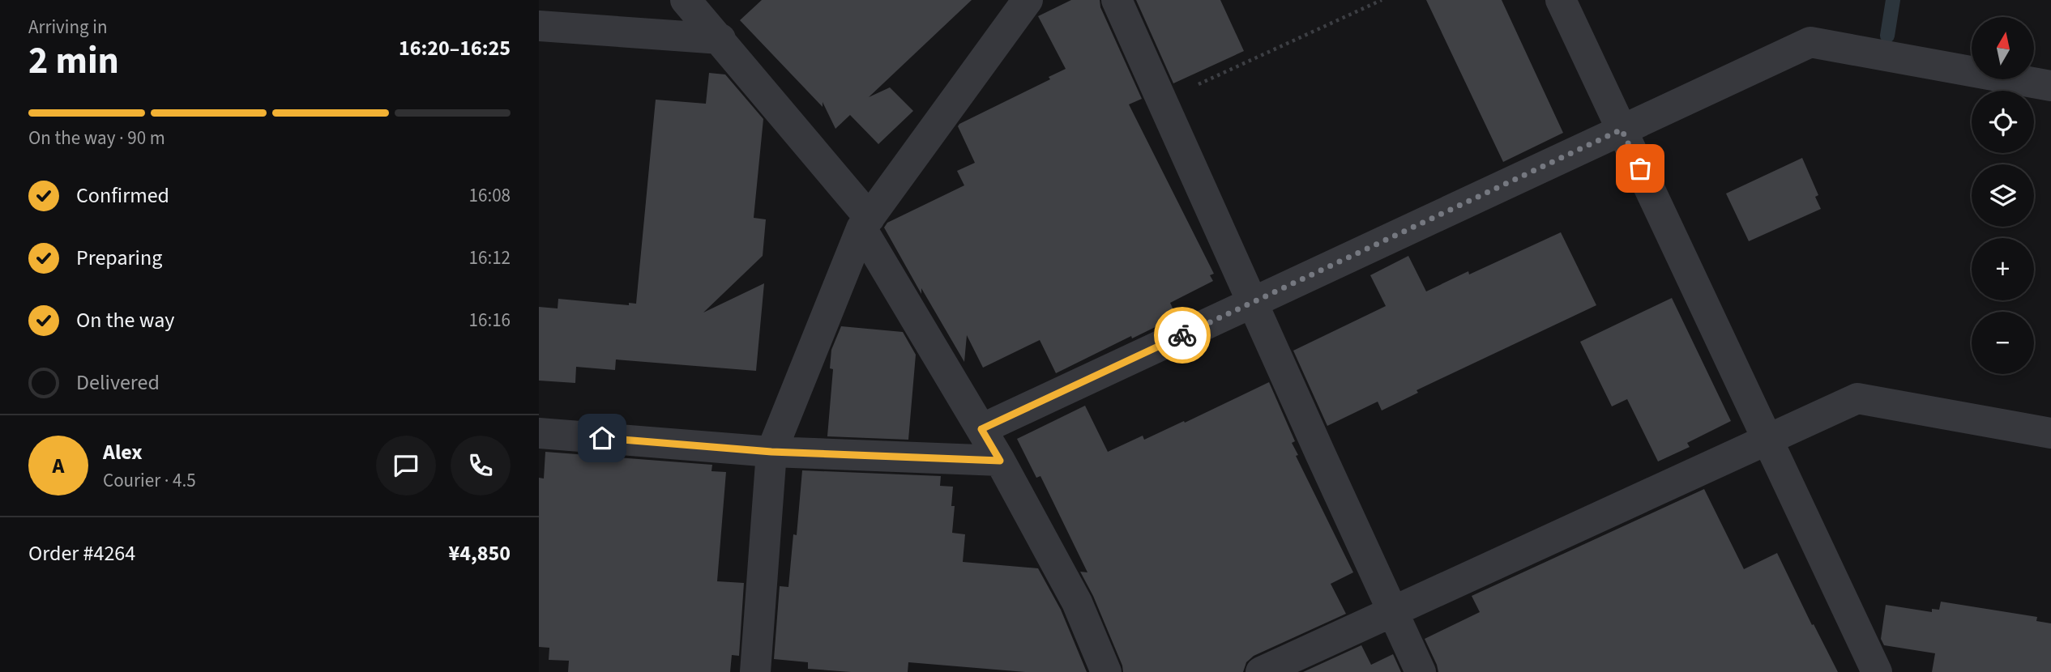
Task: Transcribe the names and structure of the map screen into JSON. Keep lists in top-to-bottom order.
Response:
{
  "north": "top",
  "page": {
    "heading": ["2 min", "Arriving in", "16:20–16:25"],
    "panel": [
      "Alex",
      "Courier · 4.5",
      "Order #4264",
      "¥4,850"
    ],
    "map_buttons": ["+", "−"],
    "bar": "On the way · 90 m",
    "list": [
      ["Confirmed", "16:08"],
      ["Preparing", "16:12"],
      ["On the way", "16:16"],
      "Delivered"
    ],
    "round": "A"
  }
}
